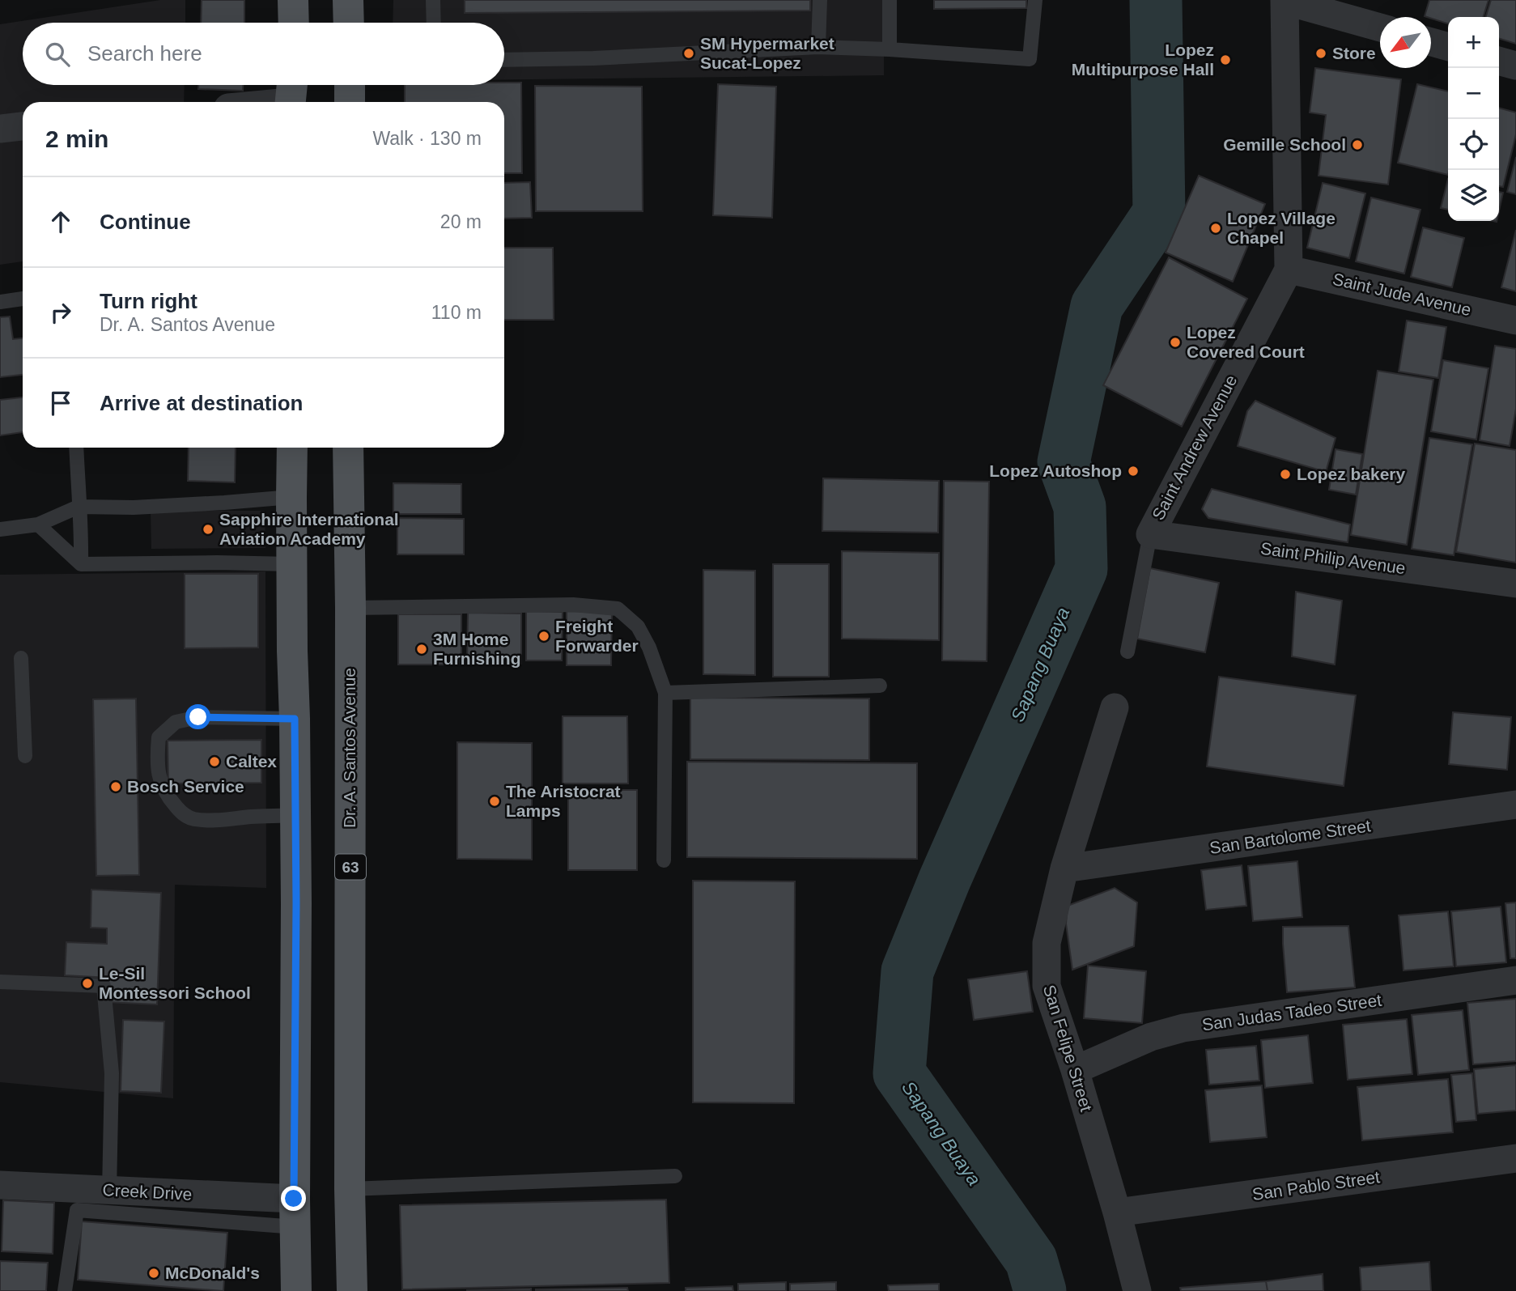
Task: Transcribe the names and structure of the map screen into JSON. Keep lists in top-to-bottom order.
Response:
{
  "streets": {
    "main road": ["Dr. A. Santos Avenue", "63"],
    "street": [
      "Saint Jude Avenue",
      "Saint Andrew Avenue",
      "Saint Philip Avenue",
      "San Bartolome Street",
      "San Judas Tadeo Street",
      "San Felipe Street",
      "San Pablo Street",
      "Creek Drive"
    ]
  },
  "crossings": [
    ["Saint Jude Avenue", "Saint Andrew Avenue"],
    ["Saint Andrew Avenue", "Saint Philip Avenue"],
    ["San Bartolome Street", "San Felipe Street"],
    ["San Judas Tadeo Street", "San Felipe Street"],
    ["San Felipe Street", "San Pablo Street"]
  ],
  "water": ["Sapang Buaya"],
  "places": [
    "SM Hypermarket Sucat-Lopez",
    "Store",
    "Lopez Multipurpose Hall",
    "Gemille School",
    "Lopez Village Chapel",
    "Lopez Covered Court",
    "Lopez Autoshop",
    "Lopez bakery",
    "Sapphire International Aviation Academy",
    "Freight Forwarder",
    "3M Home Furnishing",
    "Caltex",
    "Bosch Service",
    "The Aristocrat Lamps",
    "Le-Sil Montessori School",
    "McDonald's"
  ],
  "north": "bottom left",
  "page": {
    "map_buttons": ["+", "−"],
    "search": "Search here",
    "heading": ["2 min", "Walk · 130 m"],
    "list": [
      ["Continue", "20 m"],
      ["Turn right", "Dr. A. Santos Avenue", "110 m"],
      "Arrive at destination"
    ]
  }
}
